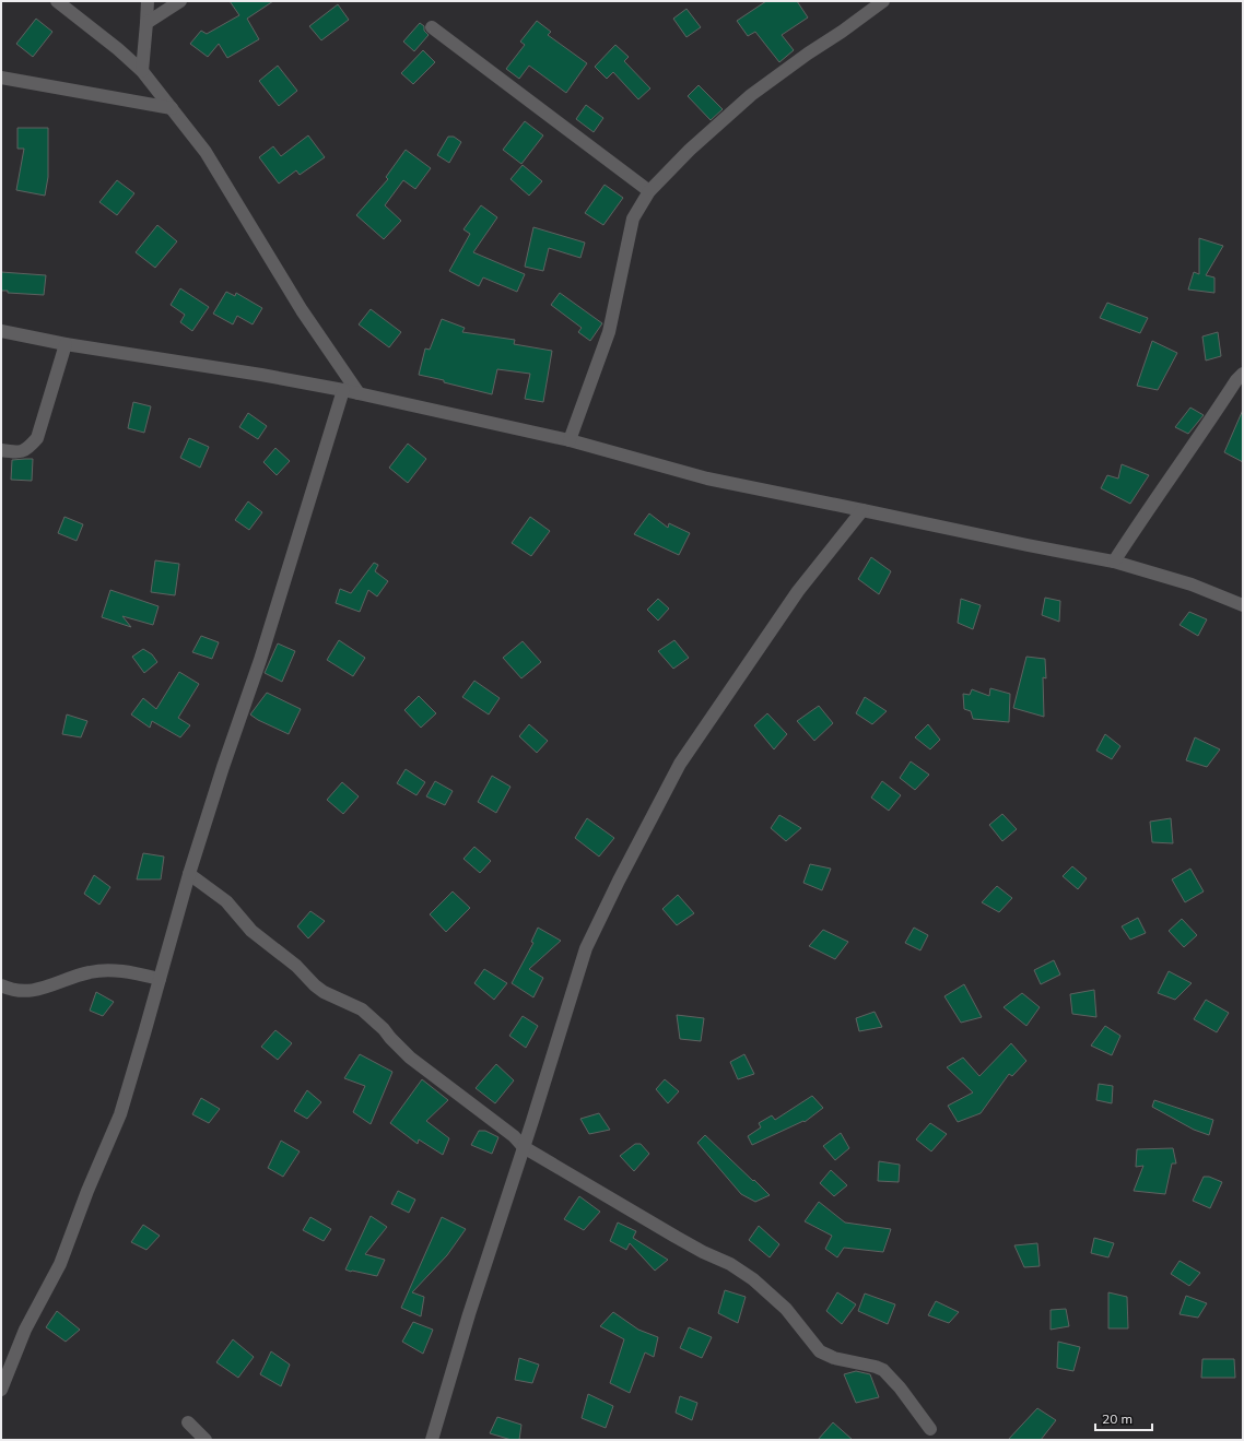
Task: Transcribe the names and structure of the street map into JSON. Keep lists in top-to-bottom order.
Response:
{
  "scale_bar": "20 m"
}
